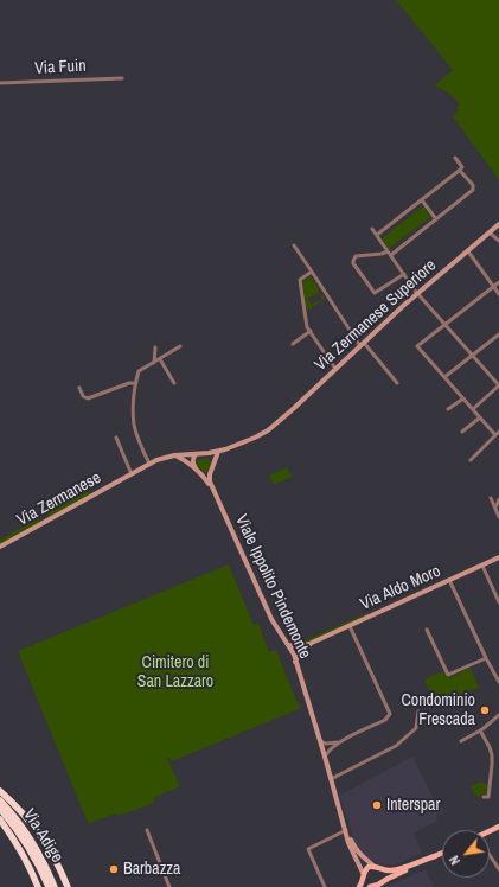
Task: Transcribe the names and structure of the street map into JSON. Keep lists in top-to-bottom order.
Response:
{
  "streets": {
    "highway": ["Via Adige"],
    "street": [
      "Via Fuin",
      "Via Zermanese Superiore",
      "Via Zermanese",
      "Viale Ippolito Pindemonte",
      "Via Aldo Moro"
    ]
  },
  "crossings": [
    ["Via Zermanese Superiore", "Via Zermanese"],
    ["Via Zermanese", "Viale Ippolito Pindemonte"]
  ],
  "parks": ["Cimitero di San Lazzaro"],
  "places": ["Condominio Frescada", "Interspar", "Barbazza"],
  "north": "bottom left"
}
